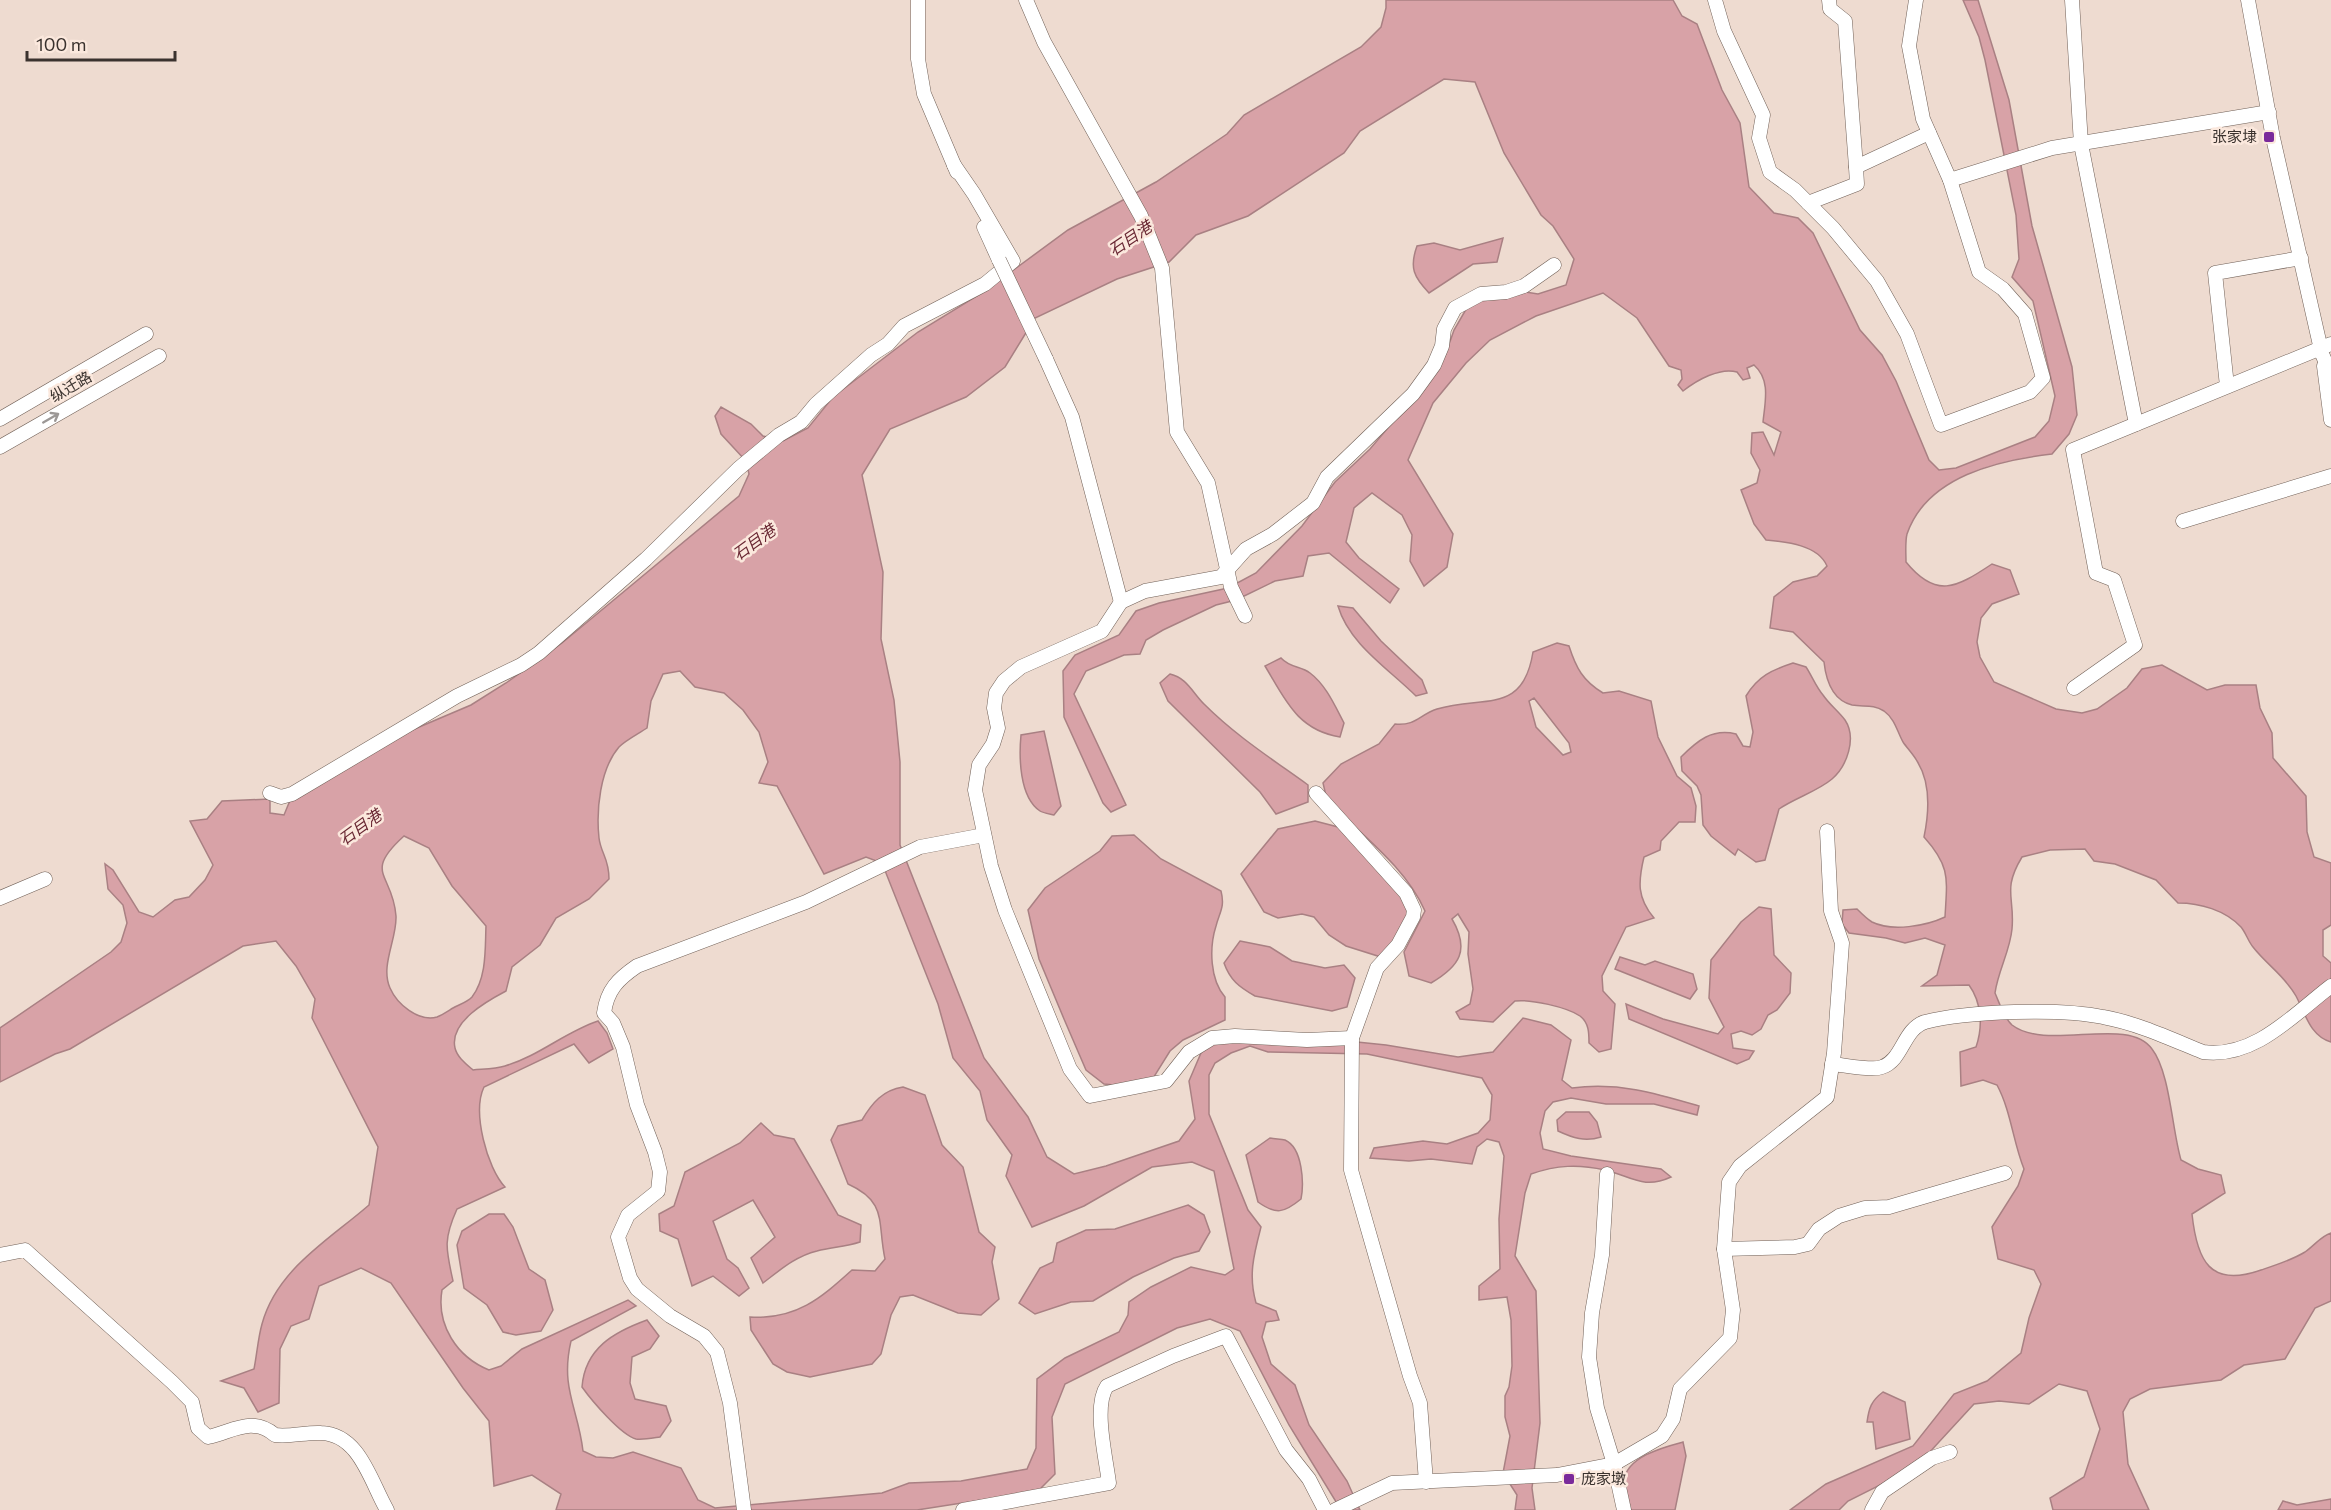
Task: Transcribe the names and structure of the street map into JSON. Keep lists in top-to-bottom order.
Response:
{
  "streets": {
    "street": ["纵迁路"]
  },
  "water": ["石目港"],
  "places": {
    "transit": ["张家埭", "庞家墩"]
  },
  "scale_bar": "100 m"
}
